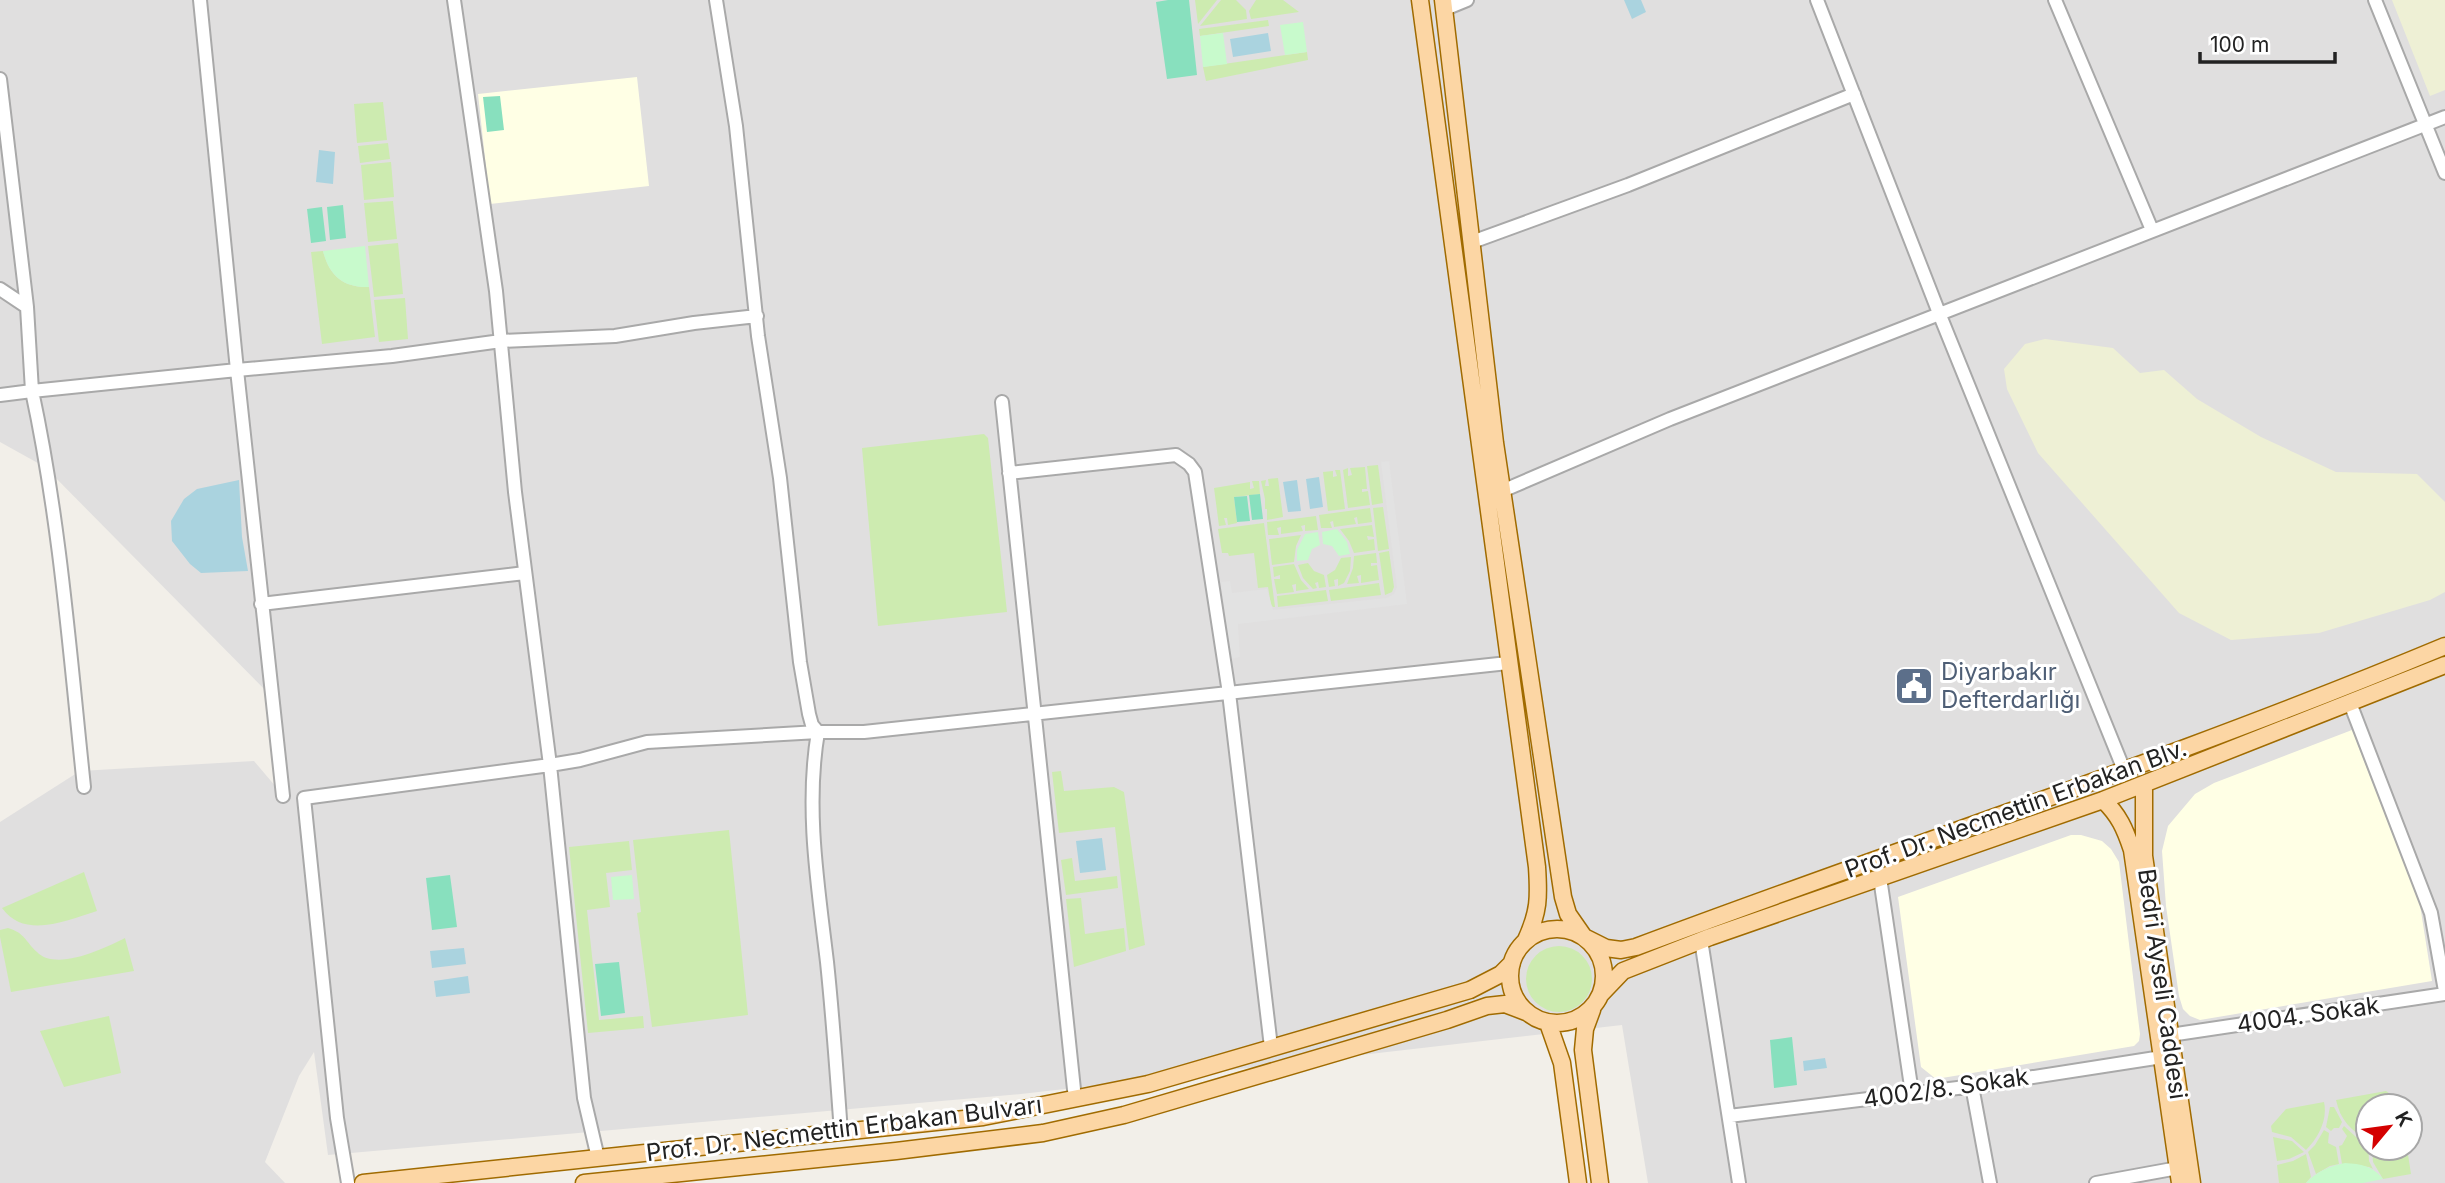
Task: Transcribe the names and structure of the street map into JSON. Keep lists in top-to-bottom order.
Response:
{
  "streets": {
    "main road": ["Prof. Dr. Necmettin Erbakan Blv.", "Bedri Ayseli Caddesi", "Prof. Dr. Necmettin Erbakan Bulvarı"],
    "street": ["4004. Sokak", "4002/8. Sokak"]
  },
  "crossings": [
    ["Prof. Dr. Necmettin Erbakan Blv.", "Bedri Ayseli Caddesi"],
    ["Prof. Dr. Necmettin Erbakan Blv.", "Prof. Dr. Necmettin Erbakan Bulvarı"],
    ["Bedri Ayseli Caddesi", "4004. Sokak"],
    ["Bedri Ayseli Caddesi", "4002/8. Sokak"]
  ],
  "places": {
    "public building": ["Diyarbakır Defterdarlığı"]
  },
  "scale_bar": "100 m",
  "north": "top right"
}
